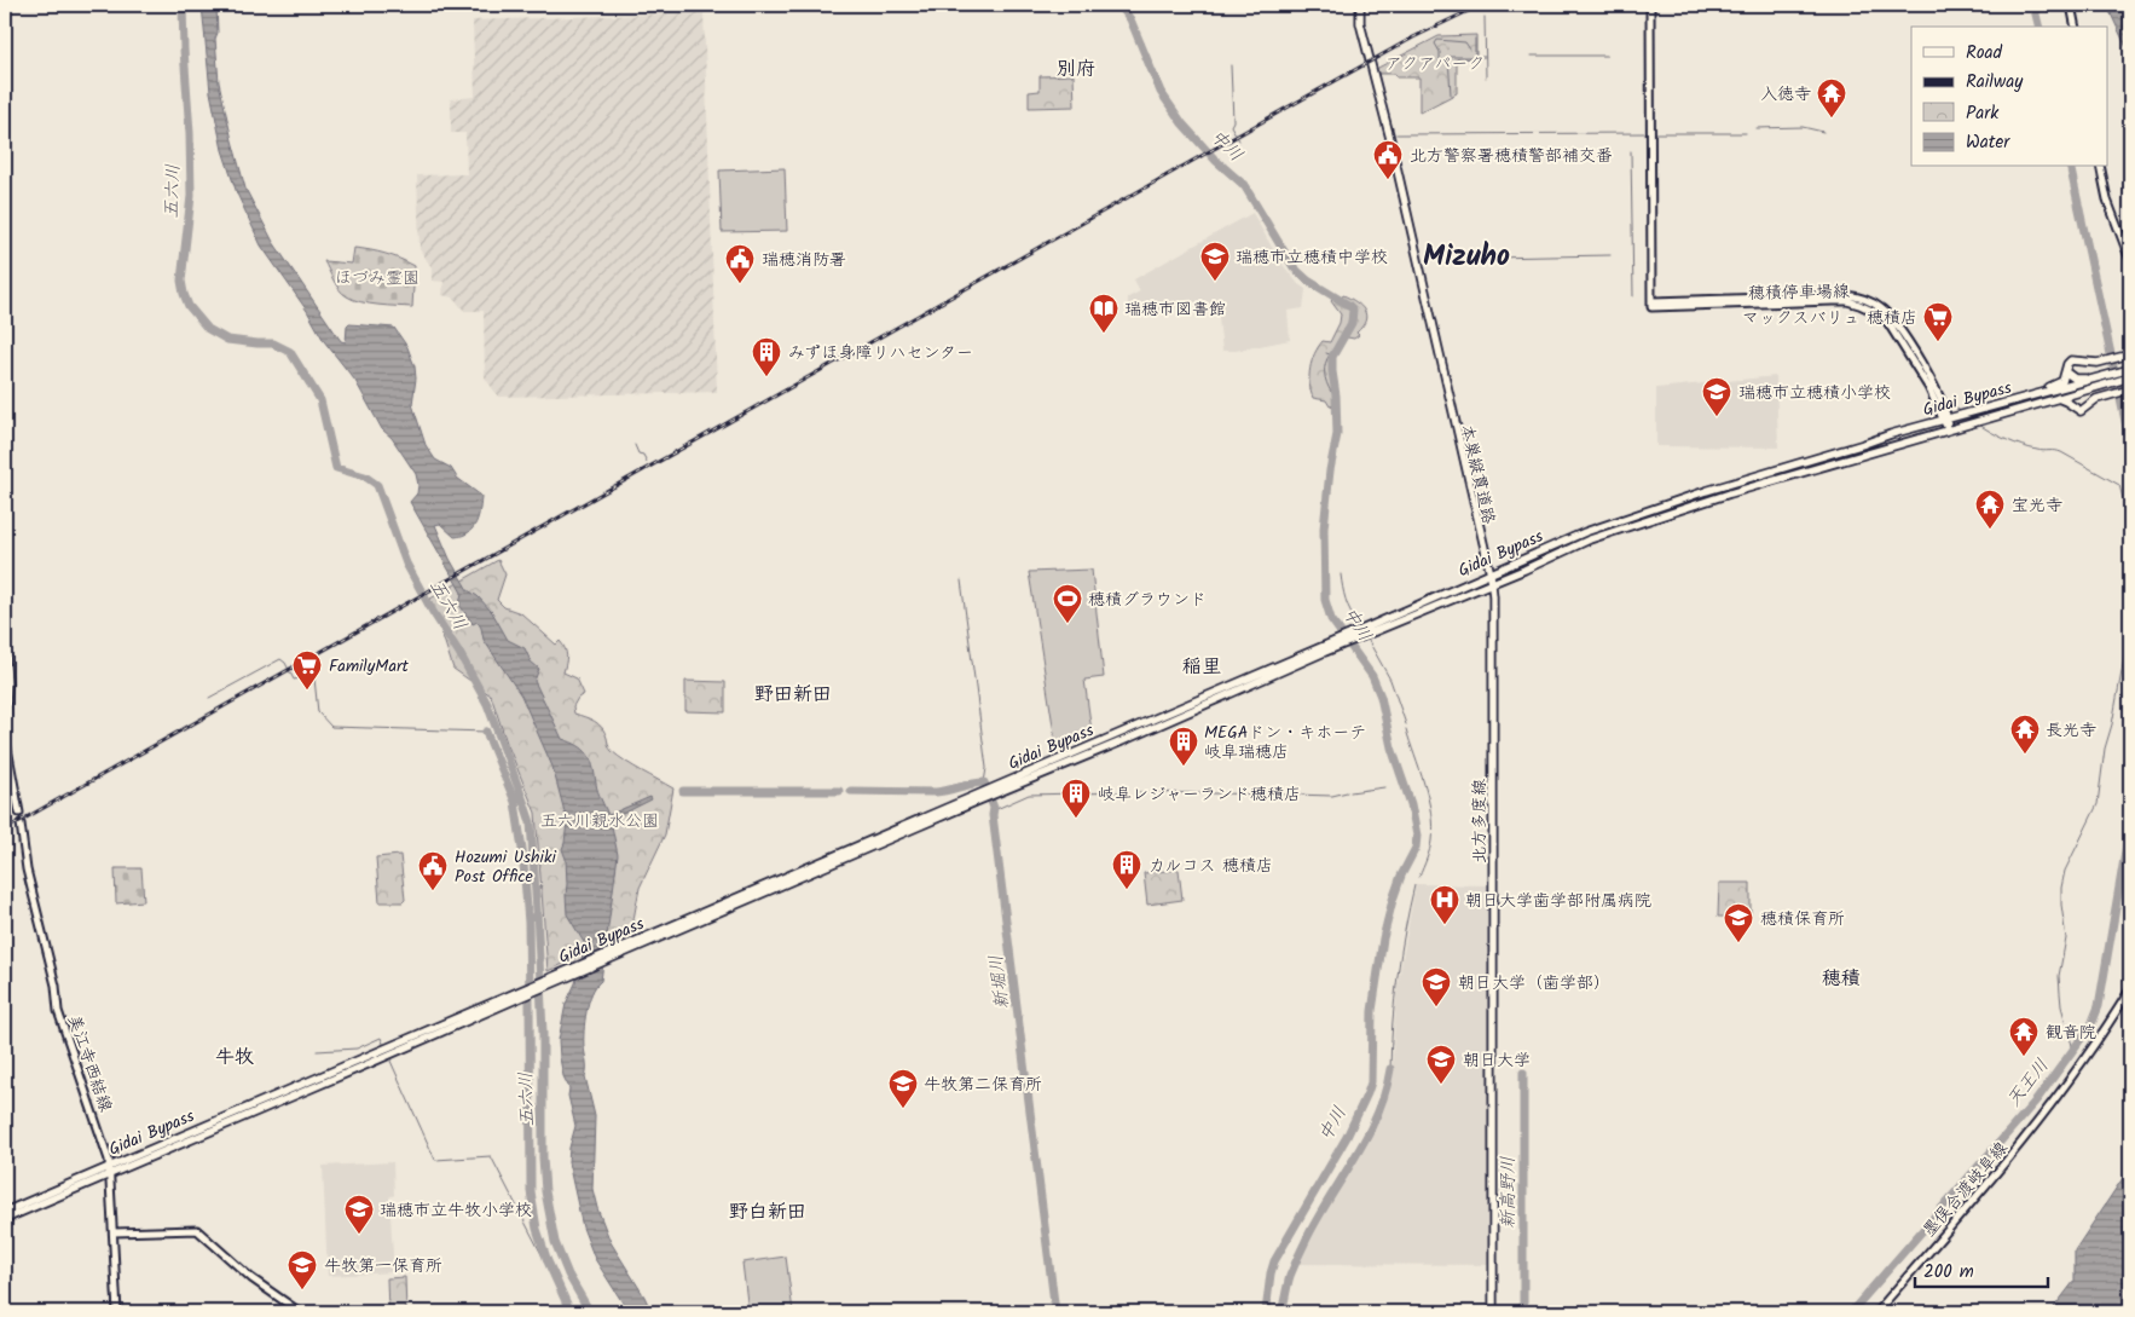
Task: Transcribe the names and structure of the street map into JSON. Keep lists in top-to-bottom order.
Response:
{
  "streets": {
    "main road": [
      "穂積停車場線",
      "Gidai Bypass",
      "本巣縦貫道路",
      "北方多度線",
      "美江寺西結線",
      "墨俣合渡岐阜線"
    ]
  },
  "crossings": [
    ["穂積停車場線", "Gidai Bypass"],
    ["Gidai Bypass", "本巣縦貫道路"],
    ["Gidai Bypass", "北方多度線"],
    ["Gidai Bypass", "美江寺西結線"],
    ["本巣縦貫道路", "北方多度線"]
  ],
  "districts": [
    "別府",
    "Mizuho",
    "稲里",
    "野田新田",
    "穂積",
    "牛牧",
    "野白新田"
  ],
  "water": [
    "中川",
    "五六川",
    "新堀川",
    "天王川",
    "新高野川"
  ],
  "parks": ["アクアパーク", "ほづみ霊園", "五六川親水公園"],
  "places": {
    "temple": [
      "入徳寺",
      "宝光寺",
      "長光寺",
      "観音院"
    ],
    "public building": ["北方警察署穂積警部補交番", "瑞穂消防署", "Hozumi Ushiki Post Office"],
    "school or university": [
      "瑞穂市立穂積中学校",
      "瑞穂市立穂積小学校",
      "穂積保育所",
      "朝日大学（歯学部）",
      "朝日大学",
      "牛牧第二保育所",
      "瑞穂市立牛牧小学校",
      "牛牧第一保育所"
    ],
    "library": ["瑞穂市図書館"],
    "supermarket": ["マックスバリュ 穂積店", "FamilyMart"],
    "building": [
      "みずほ身障リハセンター",
      "MEGAドン・キホーテ 岐阜瑞穂店",
      "岐阜レジャーランド穂積店",
      "カルコス 穂積店"
    ],
    "sports": ["穂積グラウンド"],
    "hospital": ["朝日大学歯学部附属病院"]
  },
  "legend": [
    "Road",
    "Railway",
    "Park",
    "Water"
  ],
  "scale_bar": "200 m"
}
